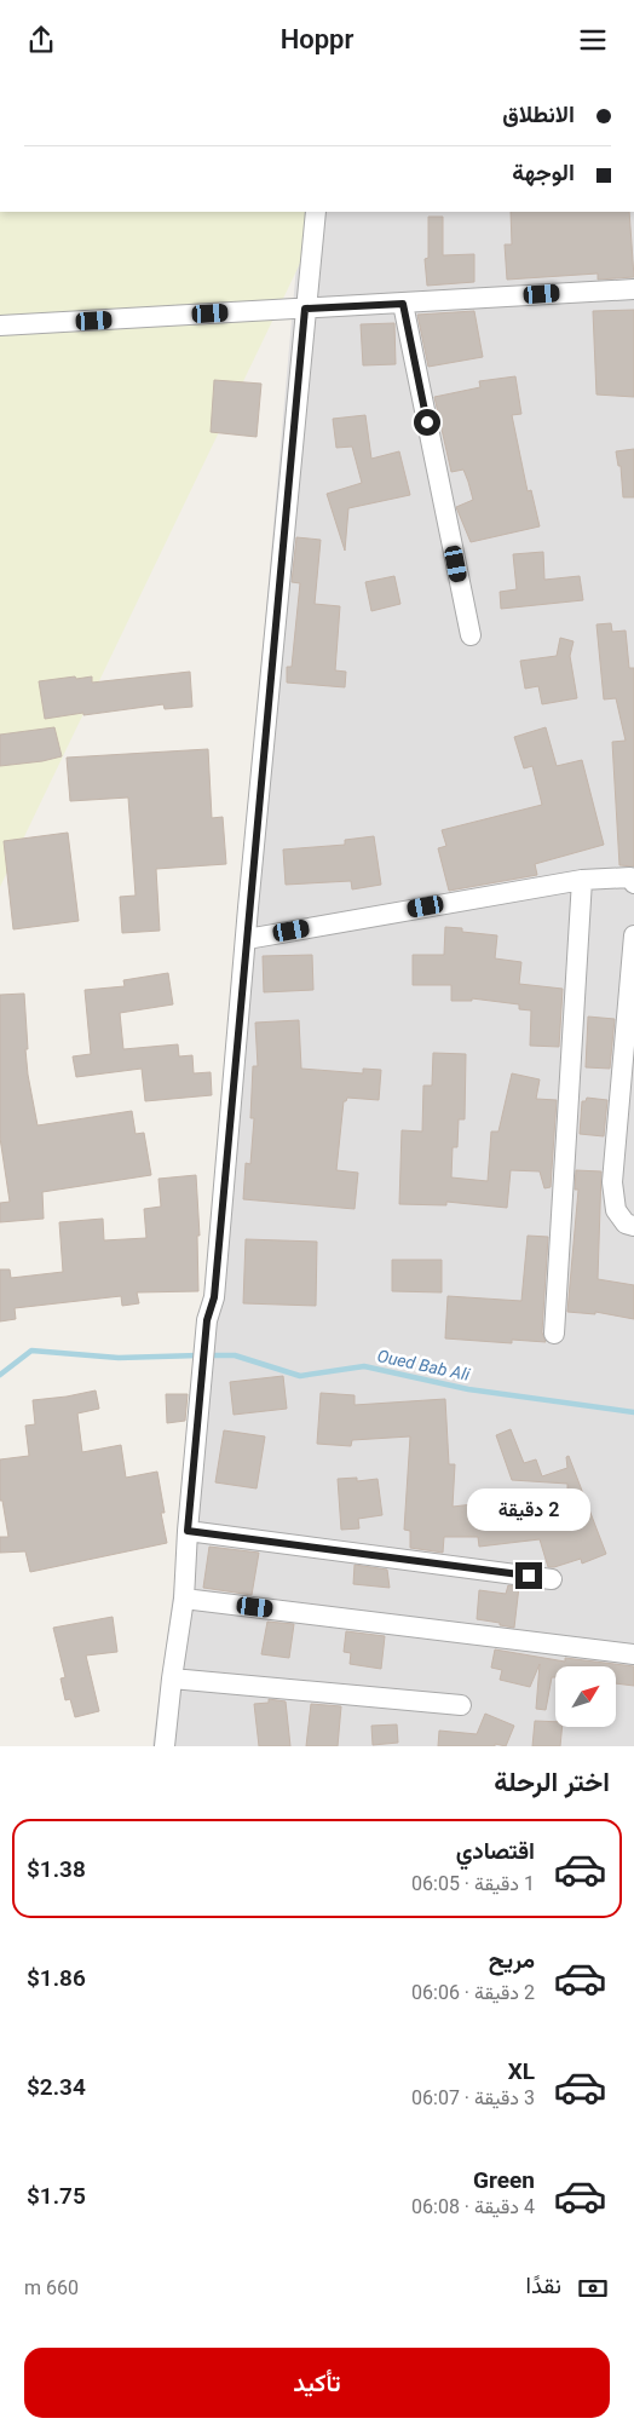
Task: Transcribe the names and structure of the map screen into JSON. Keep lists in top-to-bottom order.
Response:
{
  "water": ["Oued Bab Ali"],
  "north": "top right",
  "page": {
    "header": "Hoppr",
    "banner": ["الانطلاق", "الوجهة"],
    "bubble": "2 دقيقة",
    "heading": "اختر الرحلة",
    "list": [
      {
        "name": "اقتصادي",
        "note": "1 دقيقة · 06:05",
        "value": "$1.38"
      },
      {
        "name": "مريح",
        "note": "2 دقيقة · 06:06",
        "value": "$1.86"
      },
      {
        "name": "XL",
        "note": "3 دقيقة · 06:07",
        "value": "$2.34"
      },
      {
        "name": "Green",
        "note": "4 دقيقة · 06:08",
        "value": "$1.75"
      }
    ],
    "pay": ["نقدًا", "660 m"],
    "buttons": "تأكيد"
  }
}
